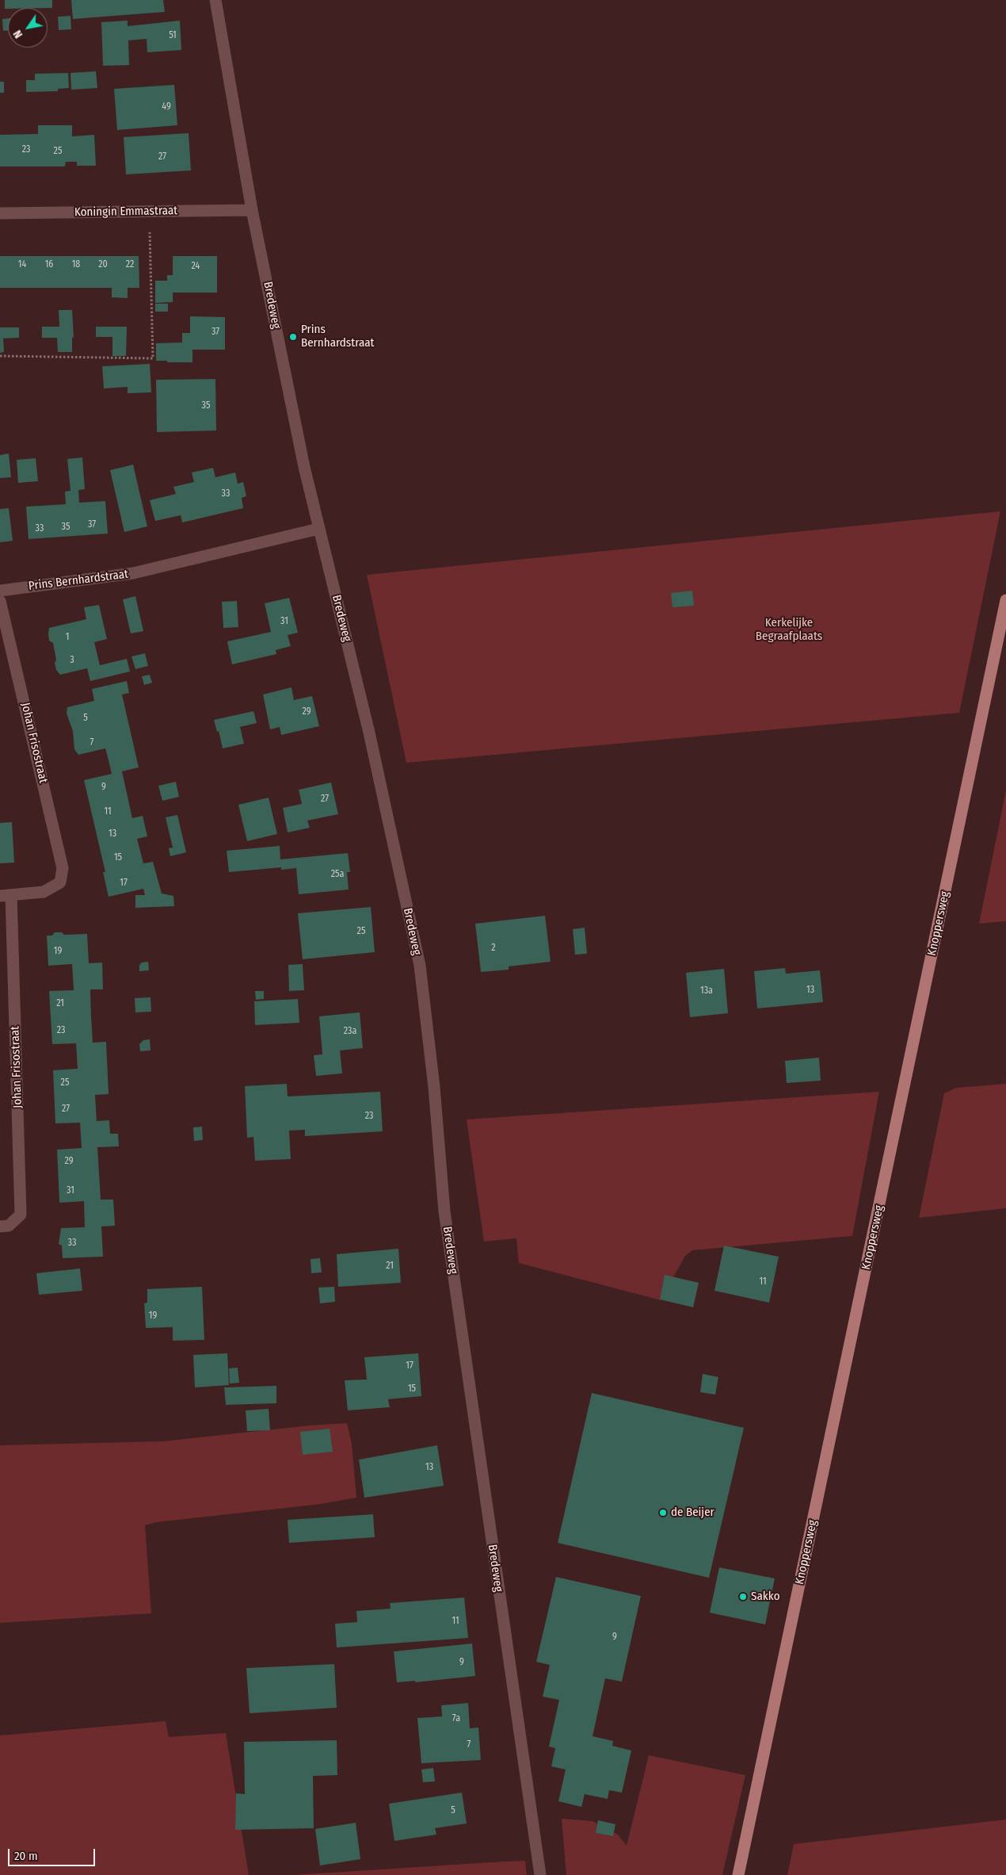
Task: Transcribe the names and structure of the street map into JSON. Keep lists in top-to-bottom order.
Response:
{
  "streets": {
    "main road": ["Knoppersweg"],
    "street": [
      "Koningin Emmastraat",
      "Bredeweg",
      "Prins Bernhardstraat",
      "Johan Frisostraat"
    ]
  },
  "crossings": [
    ["Koningin Emmastraat", "Bredeweg"],
    ["Bredeweg", "Prins Bernhardstraat"]
  ],
  "parks": ["Kerkelijke Begraafplaats"],
  "places": ["Prins Bernhardstraat", "de Beijer", "Sakko"],
  "house_numbers": [
    "51",
    "49",
    "23",
    "25",
    "27",
    "14",
    "16",
    "18",
    "20",
    "22",
    "24",
    "37",
    "35",
    "33",
    "37",
    "35",
    "33",
    "31",
    "1",
    "3",
    "29",
    "5",
    "7",
    "9",
    "27",
    "11",
    "13",
    "15",
    "25a",
    "17",
    "25",
    "2",
    "19",
    "13",
    "13a",
    "21",
    "23",
    "23a",
    "25",
    "27",
    "23",
    "29",
    "31",
    "33",
    "21",
    "11",
    "19",
    "17",
    "15",
    "13",
    "11",
    "9",
    "9",
    "7a",
    "7",
    "5"
  ],
  "scale_bar": "20 m",
  "north": "bottom left"
}
